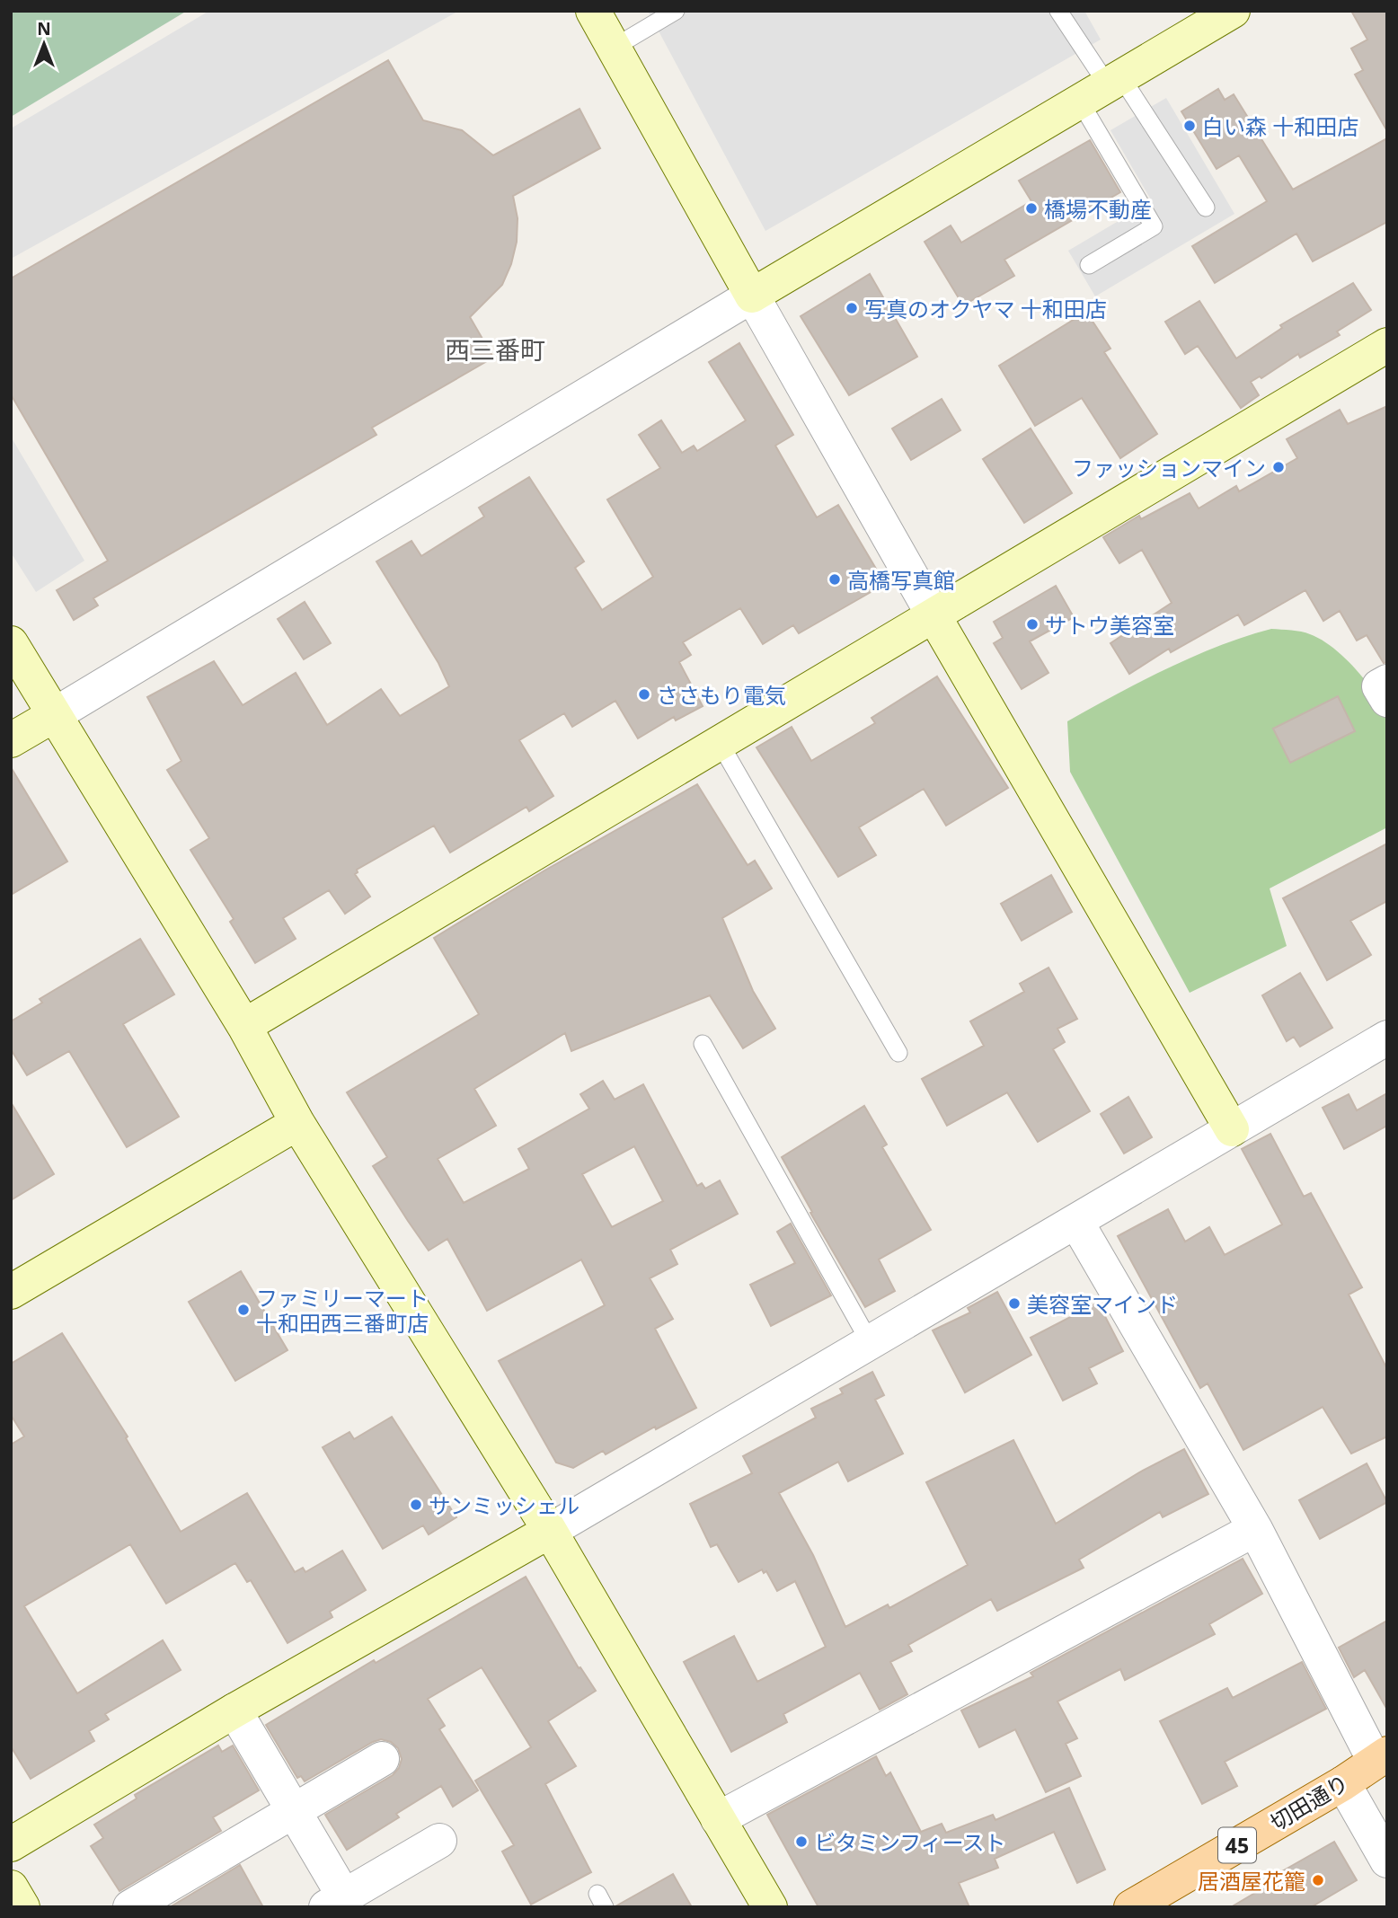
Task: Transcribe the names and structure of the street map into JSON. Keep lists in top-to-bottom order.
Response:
{
  "streets": {
    "main road": ["切田通り", "45"]
  },
  "districts": ["西三番町"],
  "places": [
    "白い森 十和田店",
    "橋場不動産",
    "写真のオクヤマ 十和田店",
    "ファッションマイン",
    "高橋写真館",
    "サトウ美容室",
    "ささもり電気",
    "美容室マインド",
    "ファミリーマート 十和田西三番町店",
    "サンミッシェル",
    "ビタミンフィースト",
    "居酒屋花籠"
  ],
  "north": "top"
}
